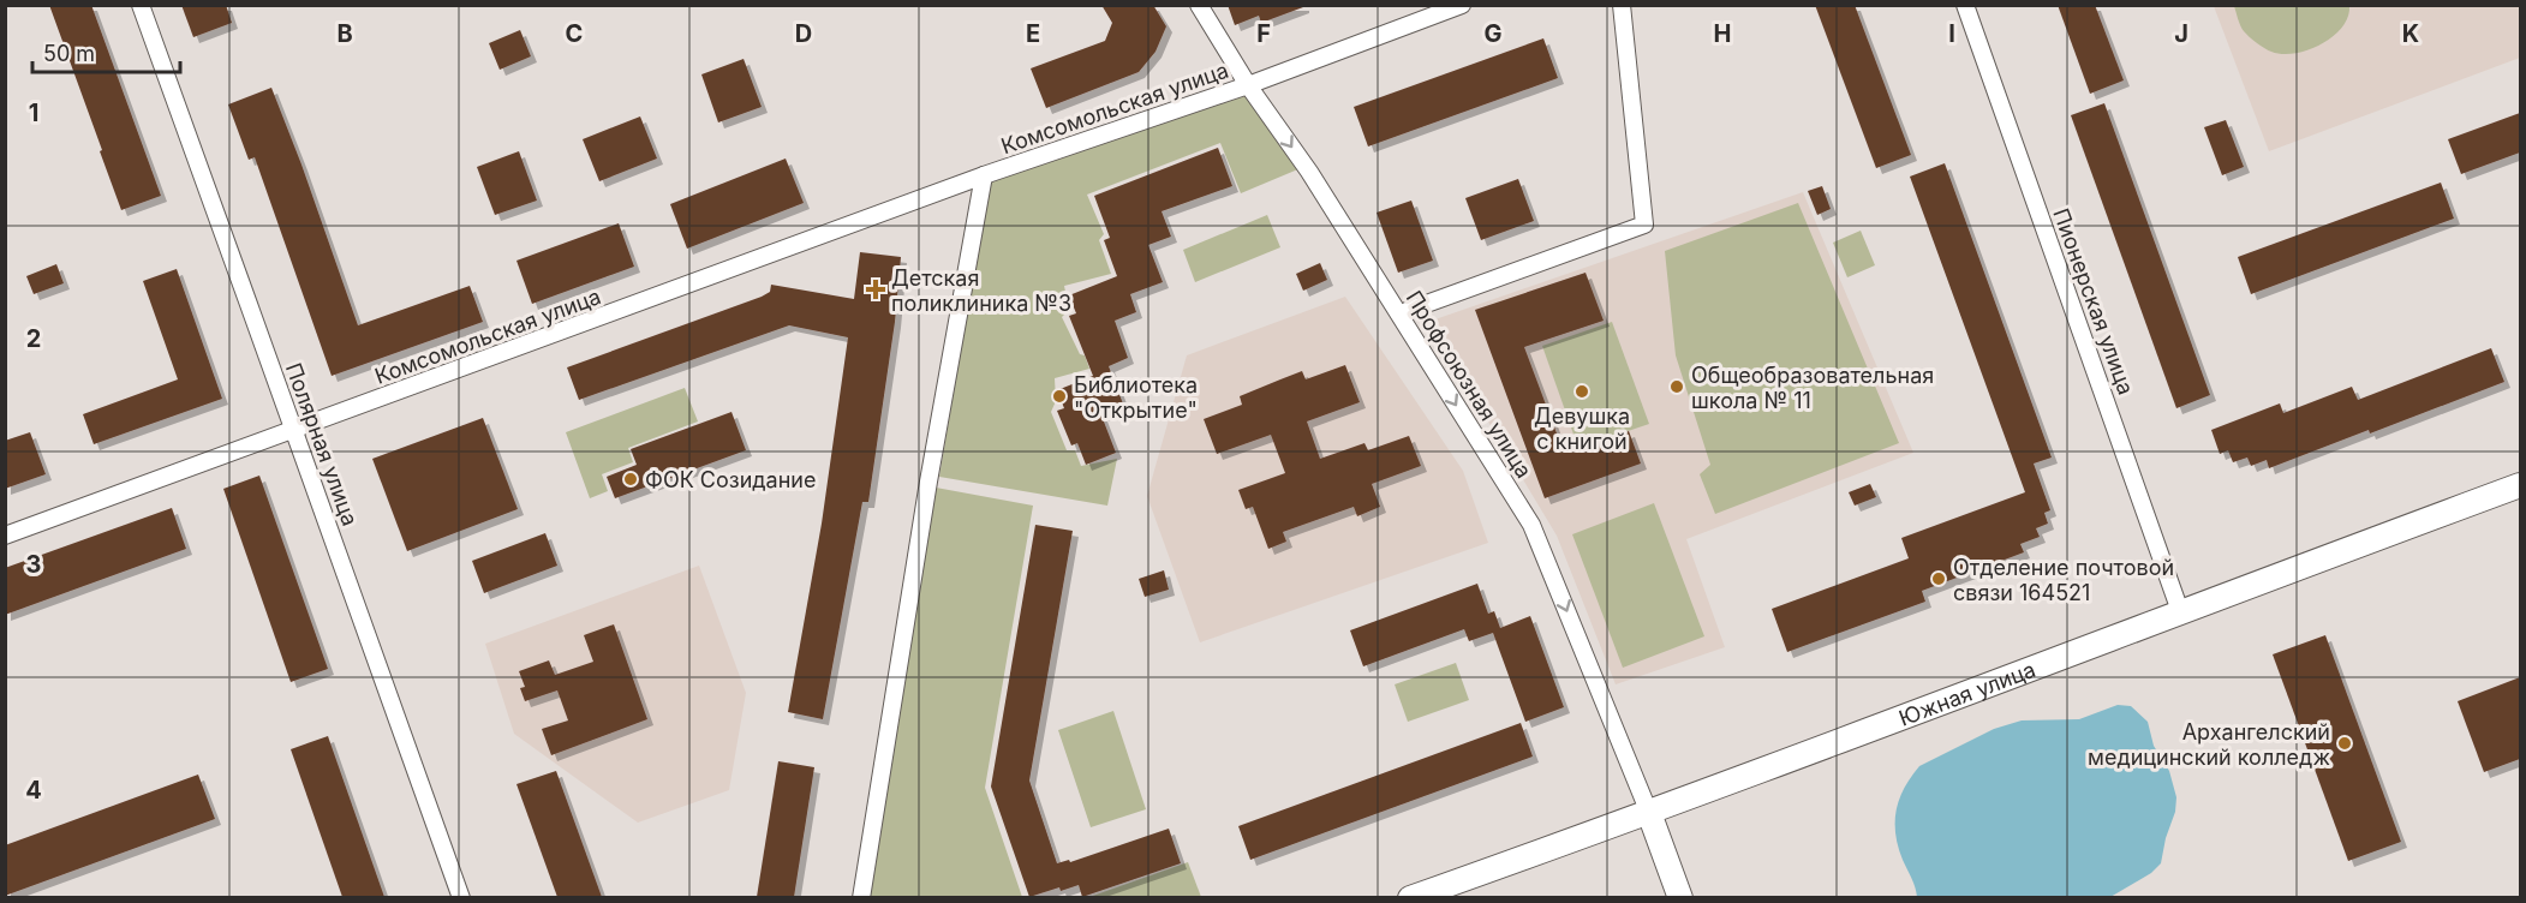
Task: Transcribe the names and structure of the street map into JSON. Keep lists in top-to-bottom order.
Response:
{
  "streets": {
    "main road": ["Южная улица"],
    "street": [
      "Комсомольская улица",
      "Пионерская улица",
      "Профсоюзная улица",
      "Полярная улица"
    ]
  },
  "crossings": [
    ["Комсомольская улица", "Профсоюзная улица"],
    ["Комсомольская улица", "Полярная улица"],
    ["Пионерская улица", "Южная улица"],
    ["Профсоюзная улица", "Южная улица"]
  ],
  "one_way": ["Профсоюзная улица"],
  "places": {
    "health": ["Детская поликлиника №3"],
    "other": [
      "Общеобразовательная школа № 11",
      "Девушка с книгой",
      "Библиотека \"Открытие\"",
      "ФОК Созидание",
      "Отделение почтовой связи 164521",
      "Архангелский медицинский колледж"
    ]
  },
  "scale_bar": "50 m",
  "grid": {
    "columns": [
      "B",
      "C",
      "D",
      "E",
      "F",
      "G",
      "H",
      "I",
      "J",
      "K"
    ],
    "rows": [
      "1",
      "2",
      "3",
      "4"
    ]
  }
}
